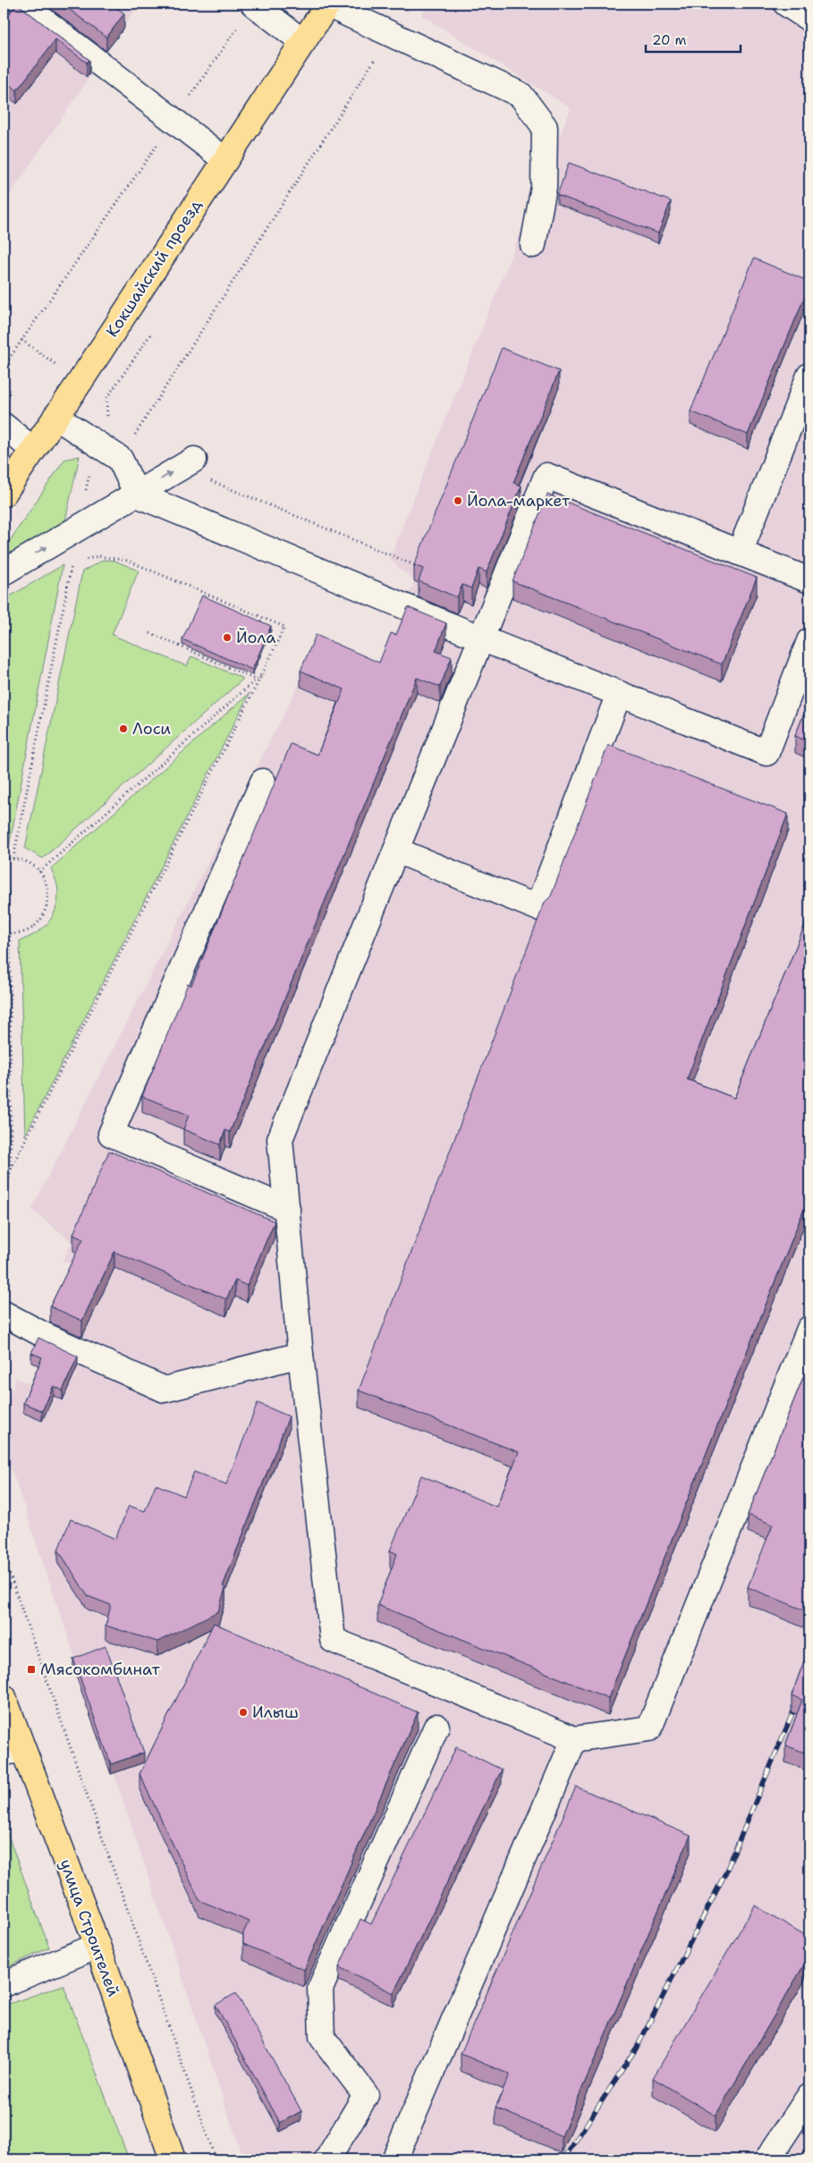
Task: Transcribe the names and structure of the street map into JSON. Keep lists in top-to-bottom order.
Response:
{
  "streets": {
    "main road": ["Кокшайский проезд", "улица Строителей"]
  },
  "places": {
    "other": [
      "Йола-маркет",
      "Йола",
      "Лоси",
      "Илыш"
    ],
    "transit": ["Мясокомбинат"]
  },
  "scale_bar": "20 m"
}
